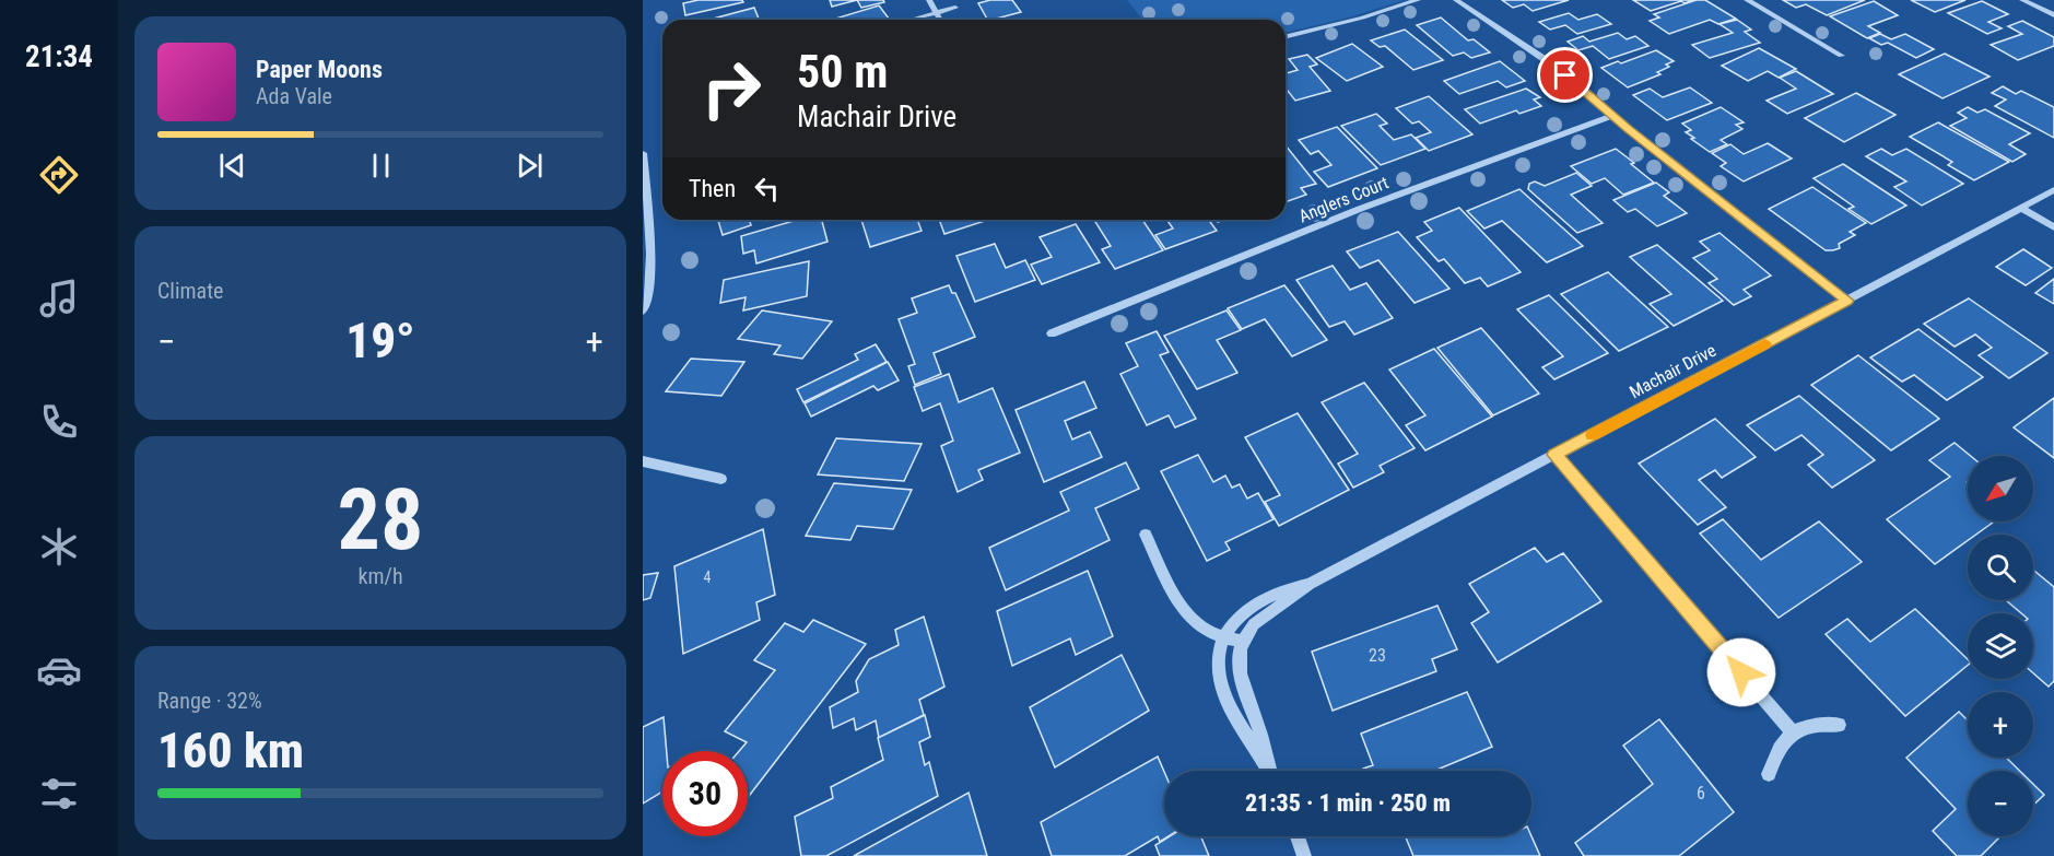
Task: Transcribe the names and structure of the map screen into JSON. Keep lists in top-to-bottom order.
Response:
{
  "streets": {
    "street": ["Anglers Court", "Machair Drive"]
  },
  "house_numbers": ["4", "23", "6"],
  "north": "bottom left",
  "page": {
    "tabs": "21:34",
    "turn": ["50 m", "Machair Drive"],
    "song": ["Paper Moons", "Ada Vale"],
    "then": "Then",
    "tile": [
      "Climate",
      ["28", "km/h"],
      ["Range · 32%", "160 km"]
    ],
    "heat": ["−", "19°", "+"],
    "map_buttons": ["+", "−"],
    "limit": "30",
    "trip": "21:35 · 1 min · 250 m"
  }
}
